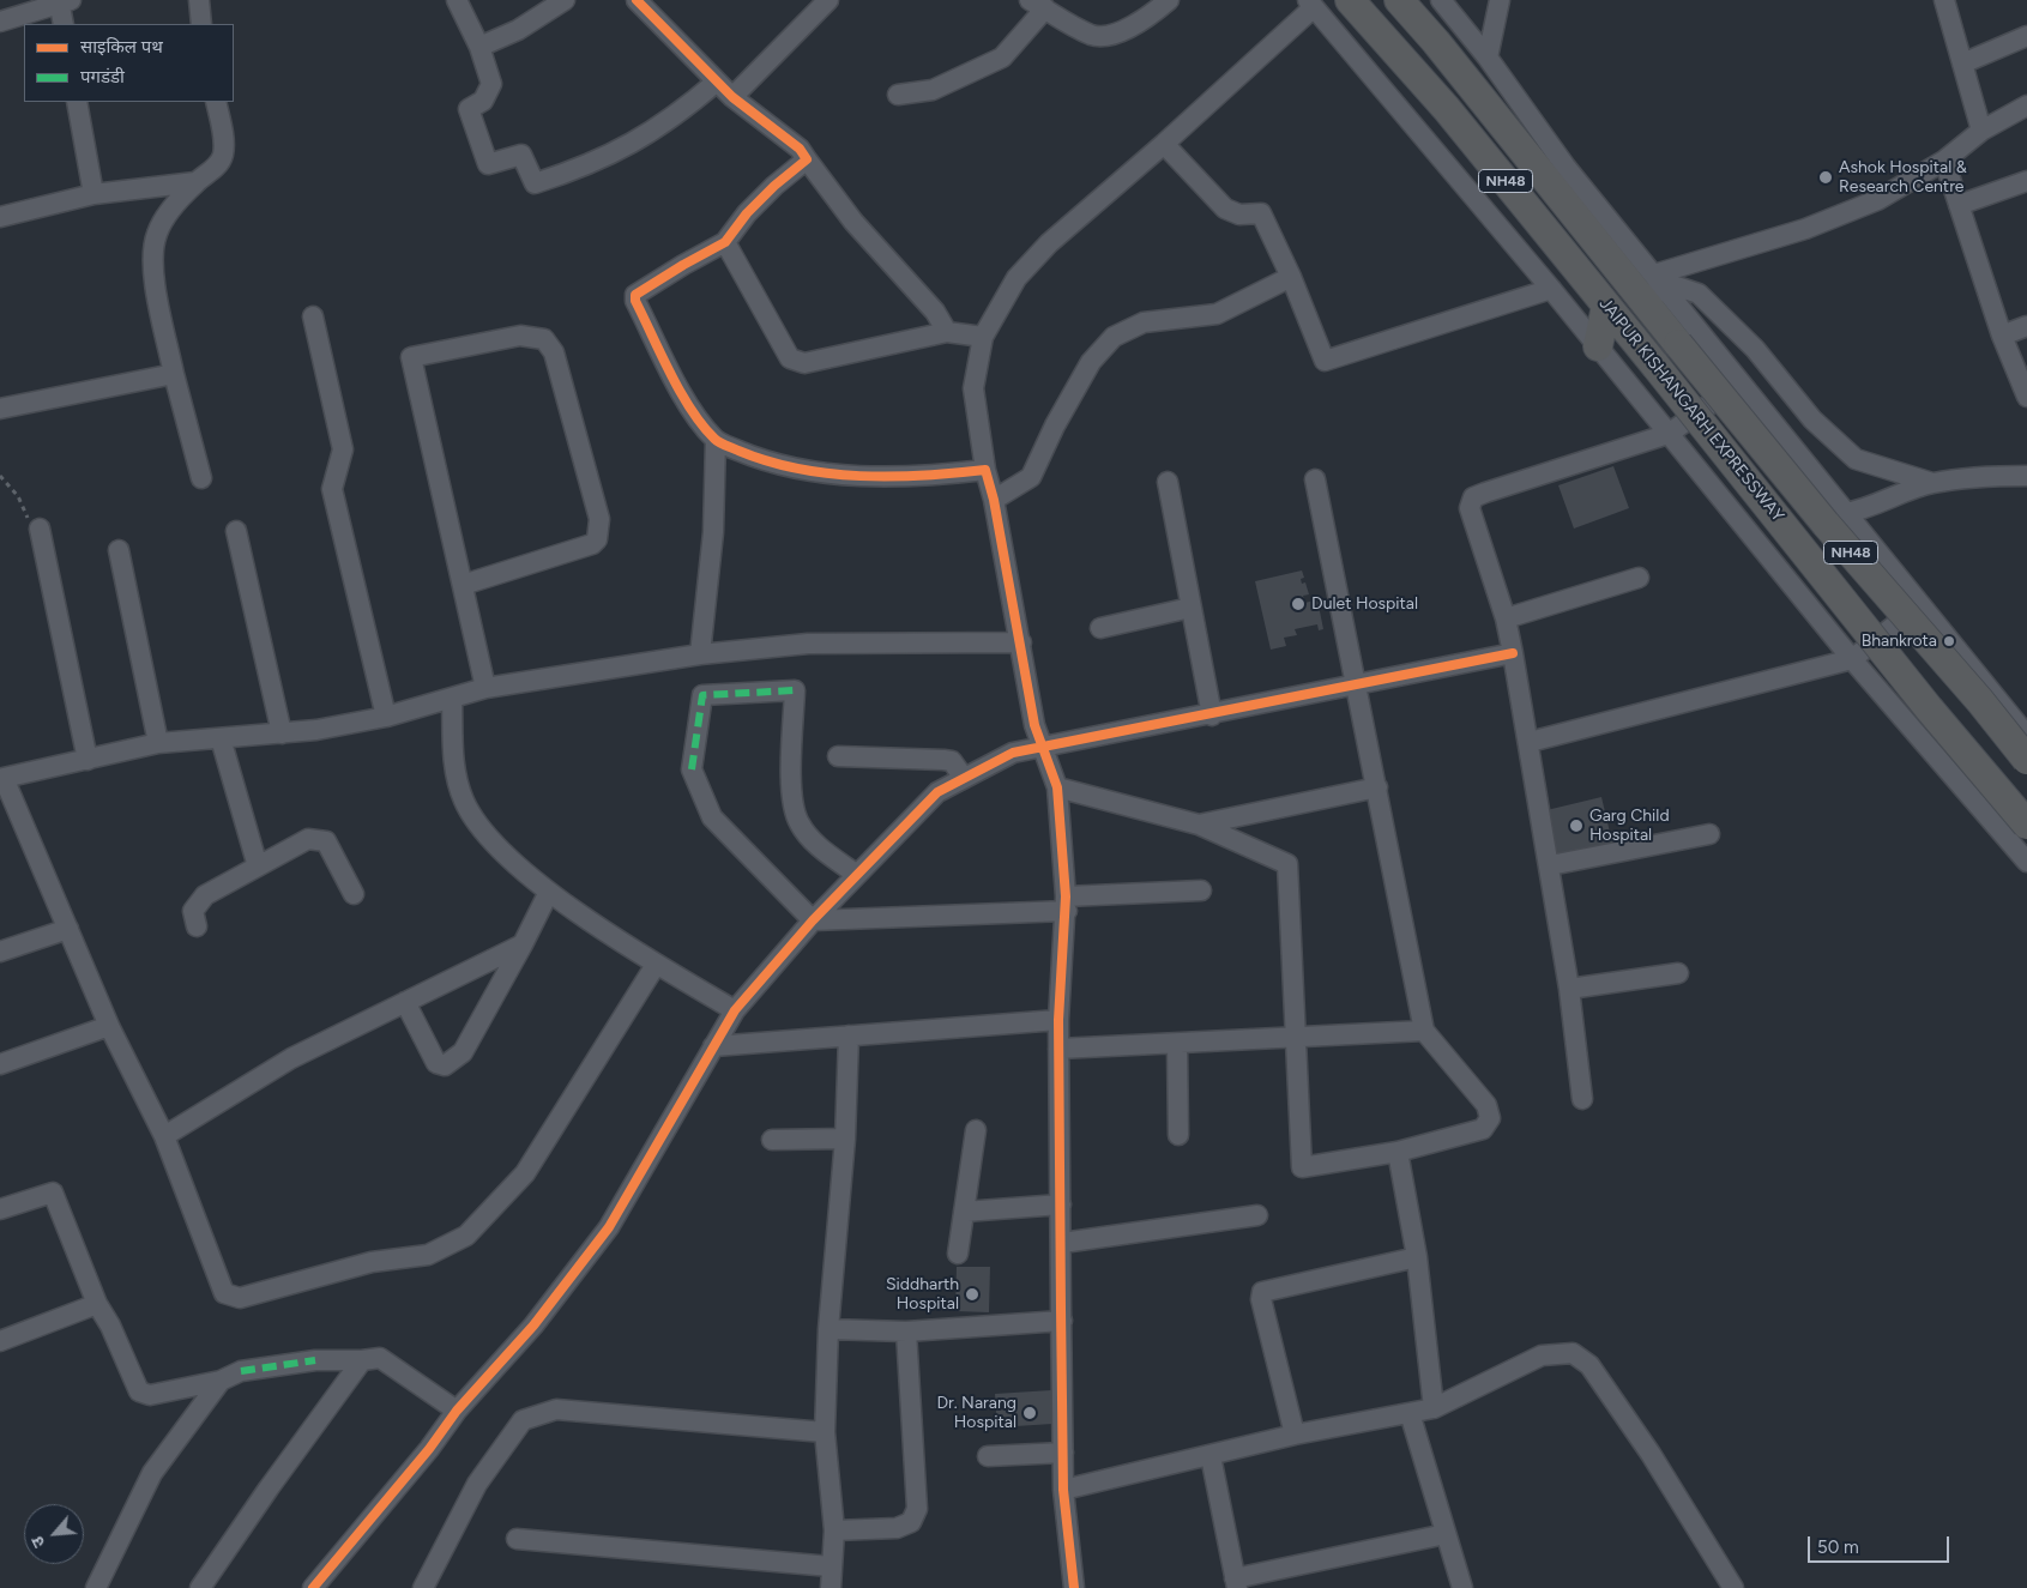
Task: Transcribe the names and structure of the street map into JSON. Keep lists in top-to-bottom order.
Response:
{
  "streets": {
    "highway": ["NH48", "JAIPUR KISHANGARH EXPRESSWAY"]
  },
  "places": [
    "Ashok Hospital & Research Centre",
    "Dulet Hospital",
    "Bhankrota",
    "Garg Child Hospital",
    "Siddharth Hospital",
    "Dr. Narang Hospital"
  ],
  "legend": ["साइकिल पथ", "पगडंडी"],
  "scale_bar": "50 m",
  "north": "bottom left"
}
